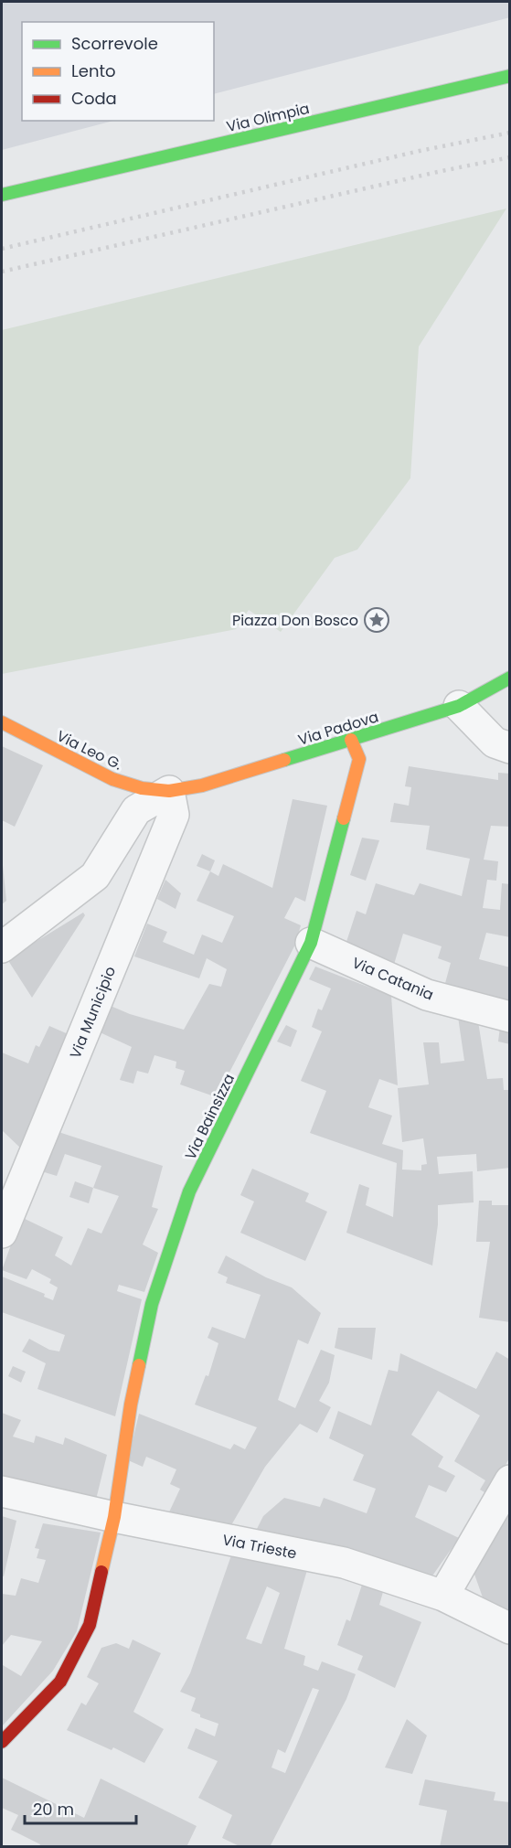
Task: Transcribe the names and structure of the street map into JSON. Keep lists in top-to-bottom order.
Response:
{
  "streets": {
    "street": [
      "Via Olimpia",
      "Via Padova",
      "Via Leo G.",
      "Via Catania",
      "Via Municipio",
      "Via Bainsizza",
      "Via Trieste"
    ]
  },
  "crossings": [
    ["Via Padova", "Via Leo G."],
    ["Via Padova", "Via Municipio"],
    ["Via Padova", "Via Bainsizza"],
    ["Via Leo G.", "Via Municipio"],
    ["Via Catania", "Via Bainsizza"],
    ["Via Bainsizza", "Via Trieste"]
  ],
  "places": {
    "place": ["Piazza Don Bosco"]
  },
  "legend": ["Scorrevole", "Lento", "Coda"],
  "scale_bar": "20 m"
}
